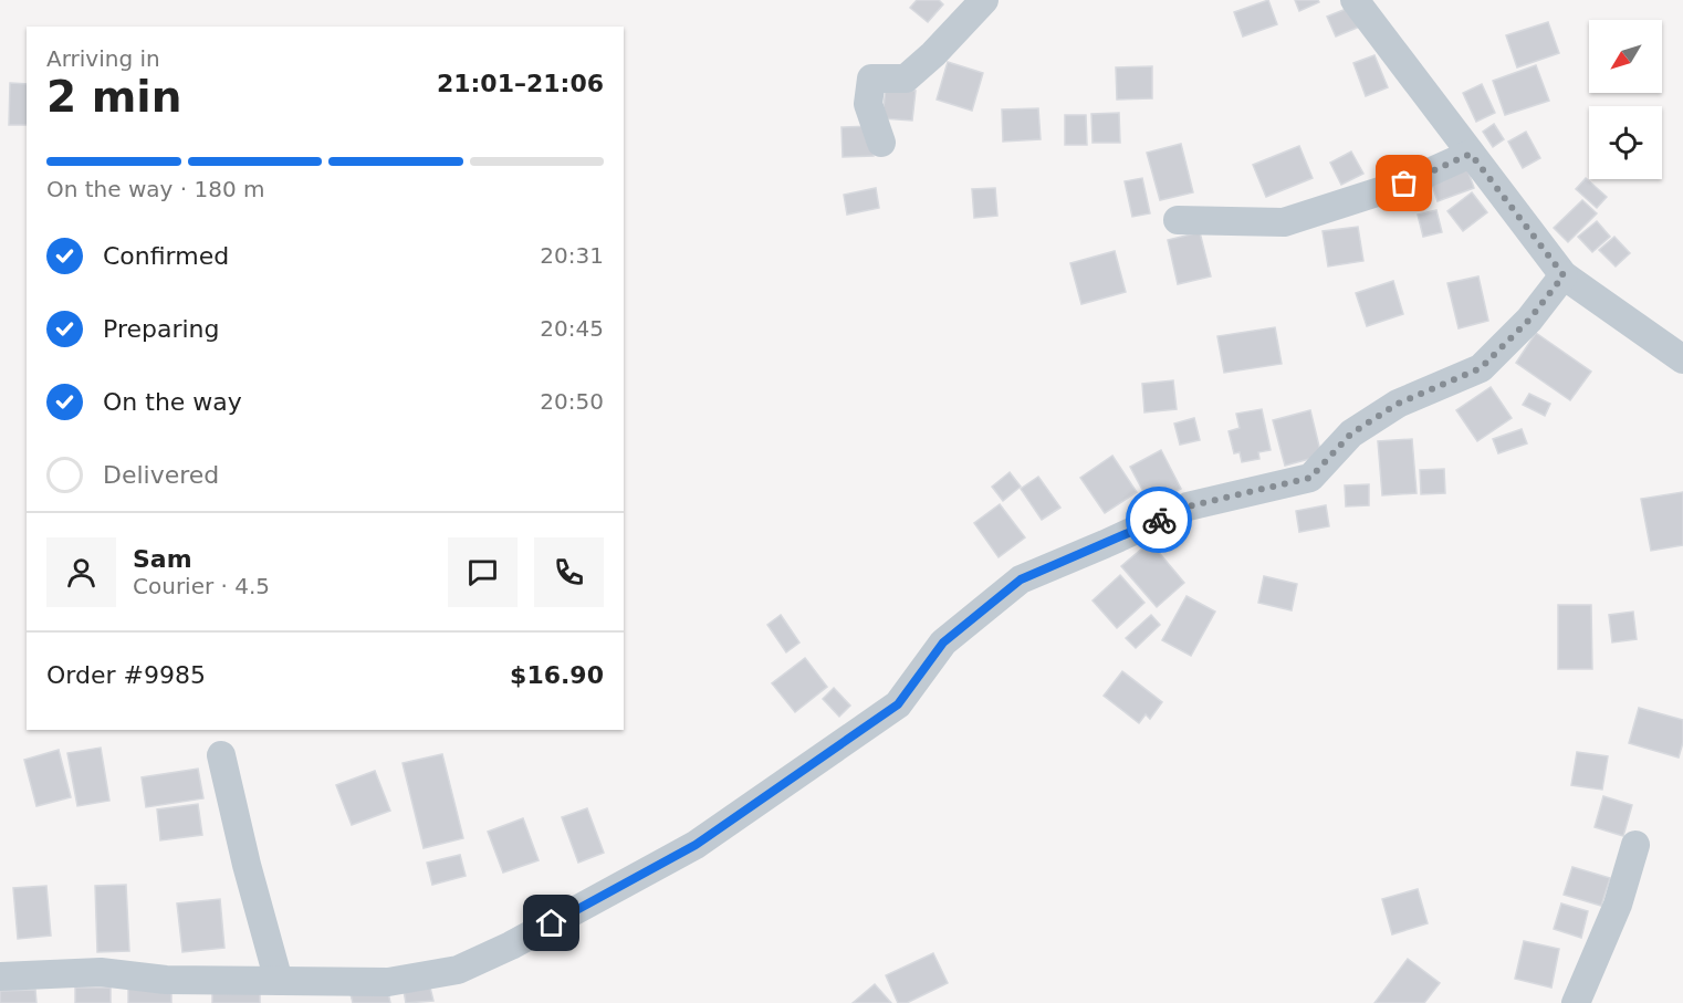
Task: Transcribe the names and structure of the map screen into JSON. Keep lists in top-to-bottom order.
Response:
{
  "north": "bottom left",
  "page": {
    "heading": ["2 min", "Arriving in", "21:01–21:06"],
    "panel": [
      "Sam",
      "Courier · 4.5",
      "Order #9985",
      "$16.90"
    ],
    "bar": "On the way · 180 m",
    "list": [
      ["Confirmed", "20:31"],
      ["Preparing", "20:45"],
      ["On the way", "20:50"],
      "Delivered"
    ]
  }
}
